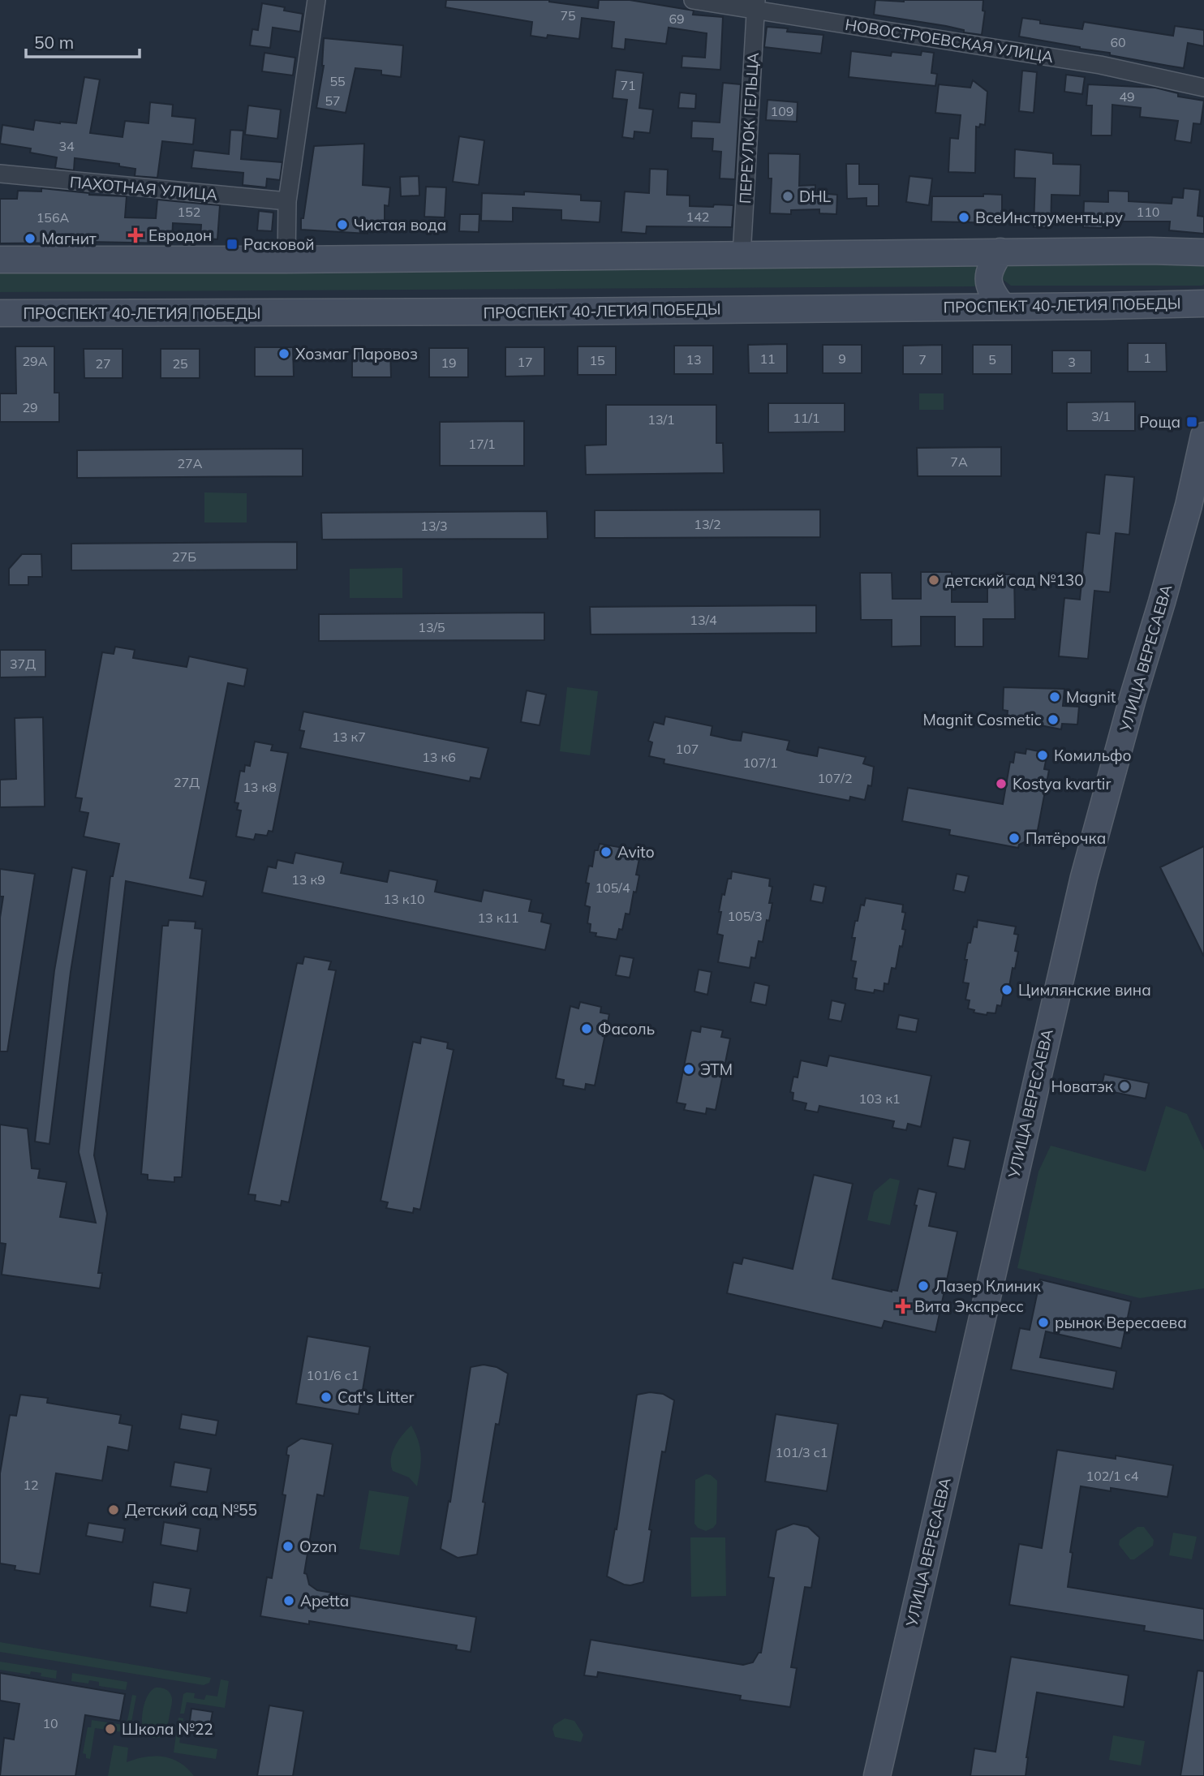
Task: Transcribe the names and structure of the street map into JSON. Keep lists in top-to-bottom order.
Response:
{
  "streets": {
    "main road": ["ПРОСПЕКТ 40-ЛЕТИЯ ПОБЕДЫ", "УЛИЦА ВЕРЕСАЕВА"],
    "street": ["НОВОСТРОЕВСКАЯ УЛИЦА", "ПЕРЕУЛОК ГЕЛЬЦА", "ПАХОТНАЯ УЛИЦА"]
  },
  "crossings": [
    ["НОВОСТРОЕВСКАЯ УЛИЦА", "ПЕРЕУЛОК ГЕЛЬЦА"]
  ],
  "places": {
    "other": [
      "DHL",
      "ВсеИнструменты.ру",
      "Чистая вода",
      "Магнит",
      "Хозмаг Паровоз",
      "детский сад №130",
      "Magnit",
      "Magnit Cosmetic",
      "Комильфо",
      "Kostya kvartir",
      "Пятёрочка",
      "Avito",
      "Цимлянские вина",
      "Фасоль",
      "ЭТМ",
      "Новатэк",
      "Лазер Клиник",
      "рынок Вересаева",
      "Cat's Litter",
      "Детский сад №55",
      "Ozon",
      "Apetta",
      "Школа №22"
    ],
    "health": ["Евродон", "Вита Экспресс"],
    "transit": ["Расковой", "Роща"]
  },
  "house_numbers": [
    "75",
    "69",
    "60",
    "55",
    "71",
    "49",
    "57",
    "109",
    "34",
    "152",
    "110",
    "142",
    "156А",
    "1",
    "11",
    "9",
    "13",
    "7",
    "5",
    "15",
    "29А",
    "17",
    "3",
    "19",
    "27",
    "25",
    "29",
    "3/1",
    "11/1",
    "13/1",
    "17/1",
    "7А",
    "27А",
    "13/2",
    "13/3",
    "27Б",
    "13/4",
    "13/5",
    "37Д",
    "13 к7",
    "107",
    "13 к6",
    "107/1",
    "107/2",
    "27Д",
    "13 к8",
    "13 к9",
    "105/4",
    "13 к10",
    "105/3",
    "13 к11",
    "103 к1",
    "101/6 с1",
    "101/3 с1",
    "102/1 с4",
    "12",
    "10"
  ],
  "scale_bar": "50 m"
}
